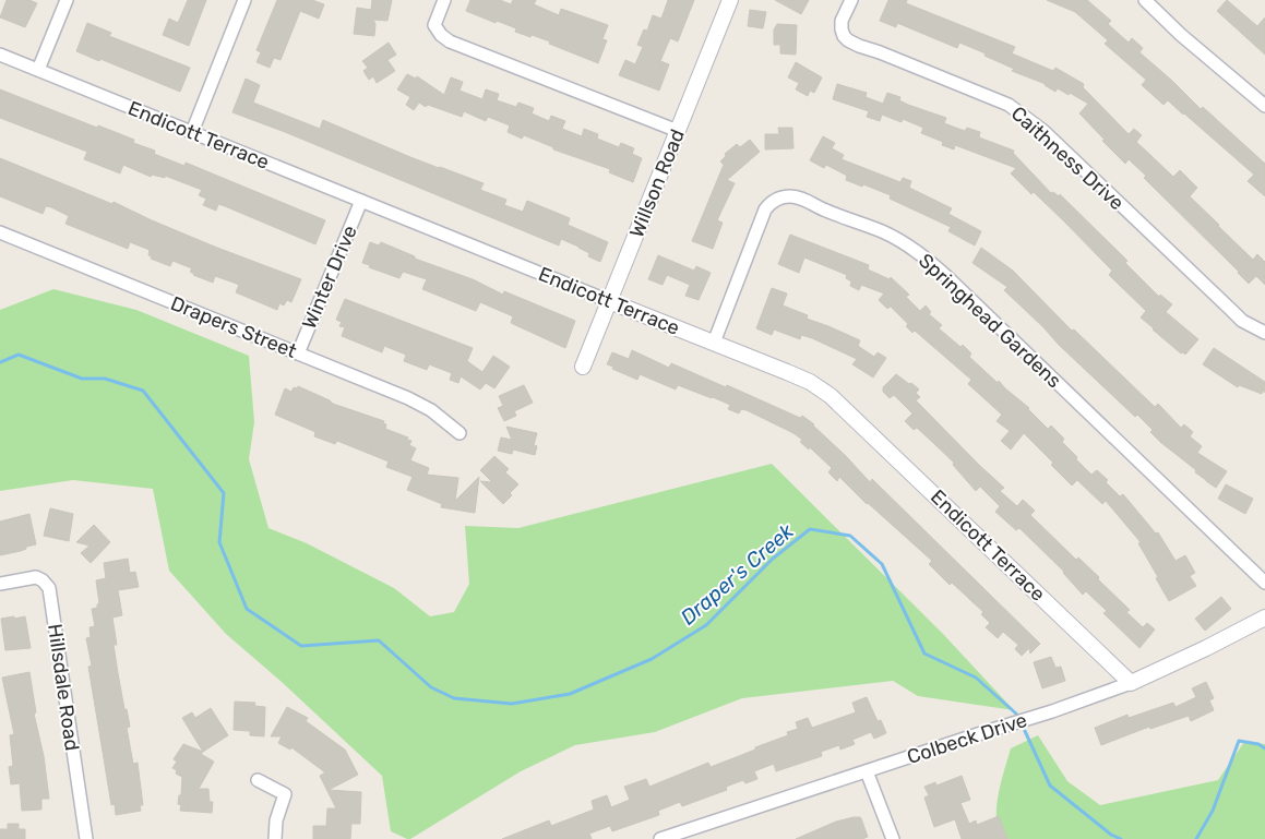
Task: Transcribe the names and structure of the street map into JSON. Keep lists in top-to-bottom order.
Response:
{
  "streets": {
    "street": [
      "Endicott Terrace",
      "Caithness Drive",
      "Willson Road",
      "Winter Drive",
      "Springhead Gardens",
      "Drapers Street",
      "Hillsdale Road",
      "Colbeck Drive"
    ]
  },
  "crossings": [
    ["Endicott Terrace", "Willson Road"],
    ["Endicott Terrace", "Winter Drive"],
    ["Endicott Terrace", "Springhead Gardens"],
    ["Endicott Terrace", "Colbeck Drive"],
    ["Winter Drive", "Drapers Street"]
  ],
  "water": ["Draper's Creek"]
}
